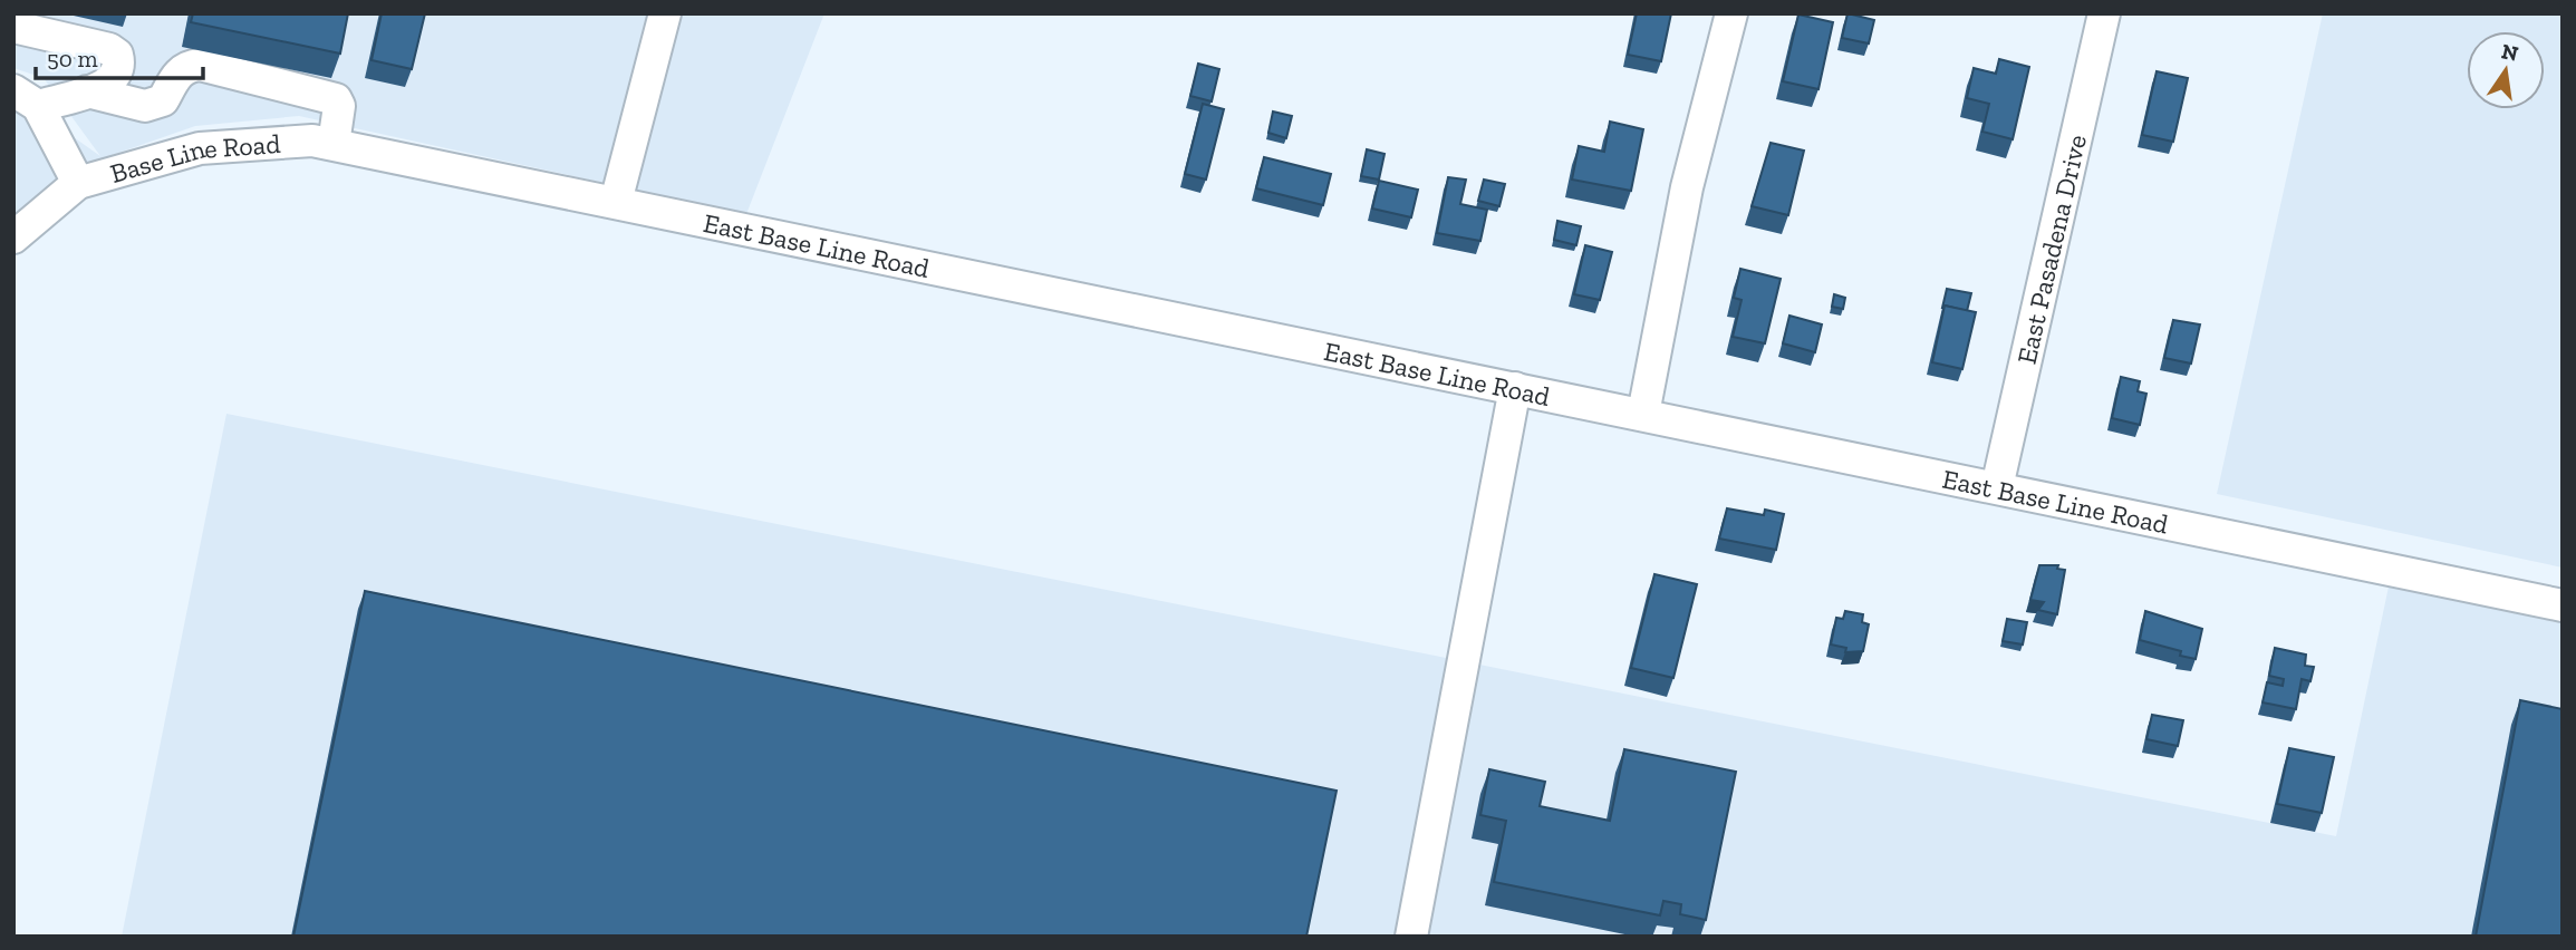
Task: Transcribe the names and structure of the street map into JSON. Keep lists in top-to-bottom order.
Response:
{
  "streets": {
    "street": ["Base Line Road", "East Base Line Road", "East Pasadena Drive"]
  },
  "crossings": [
    ["Base Line Road", "East Base Line Road"],
    ["East Base Line Road", "East Pasadena Drive"]
  ],
  "scale_bar": "50 m",
  "north": "top"
}
